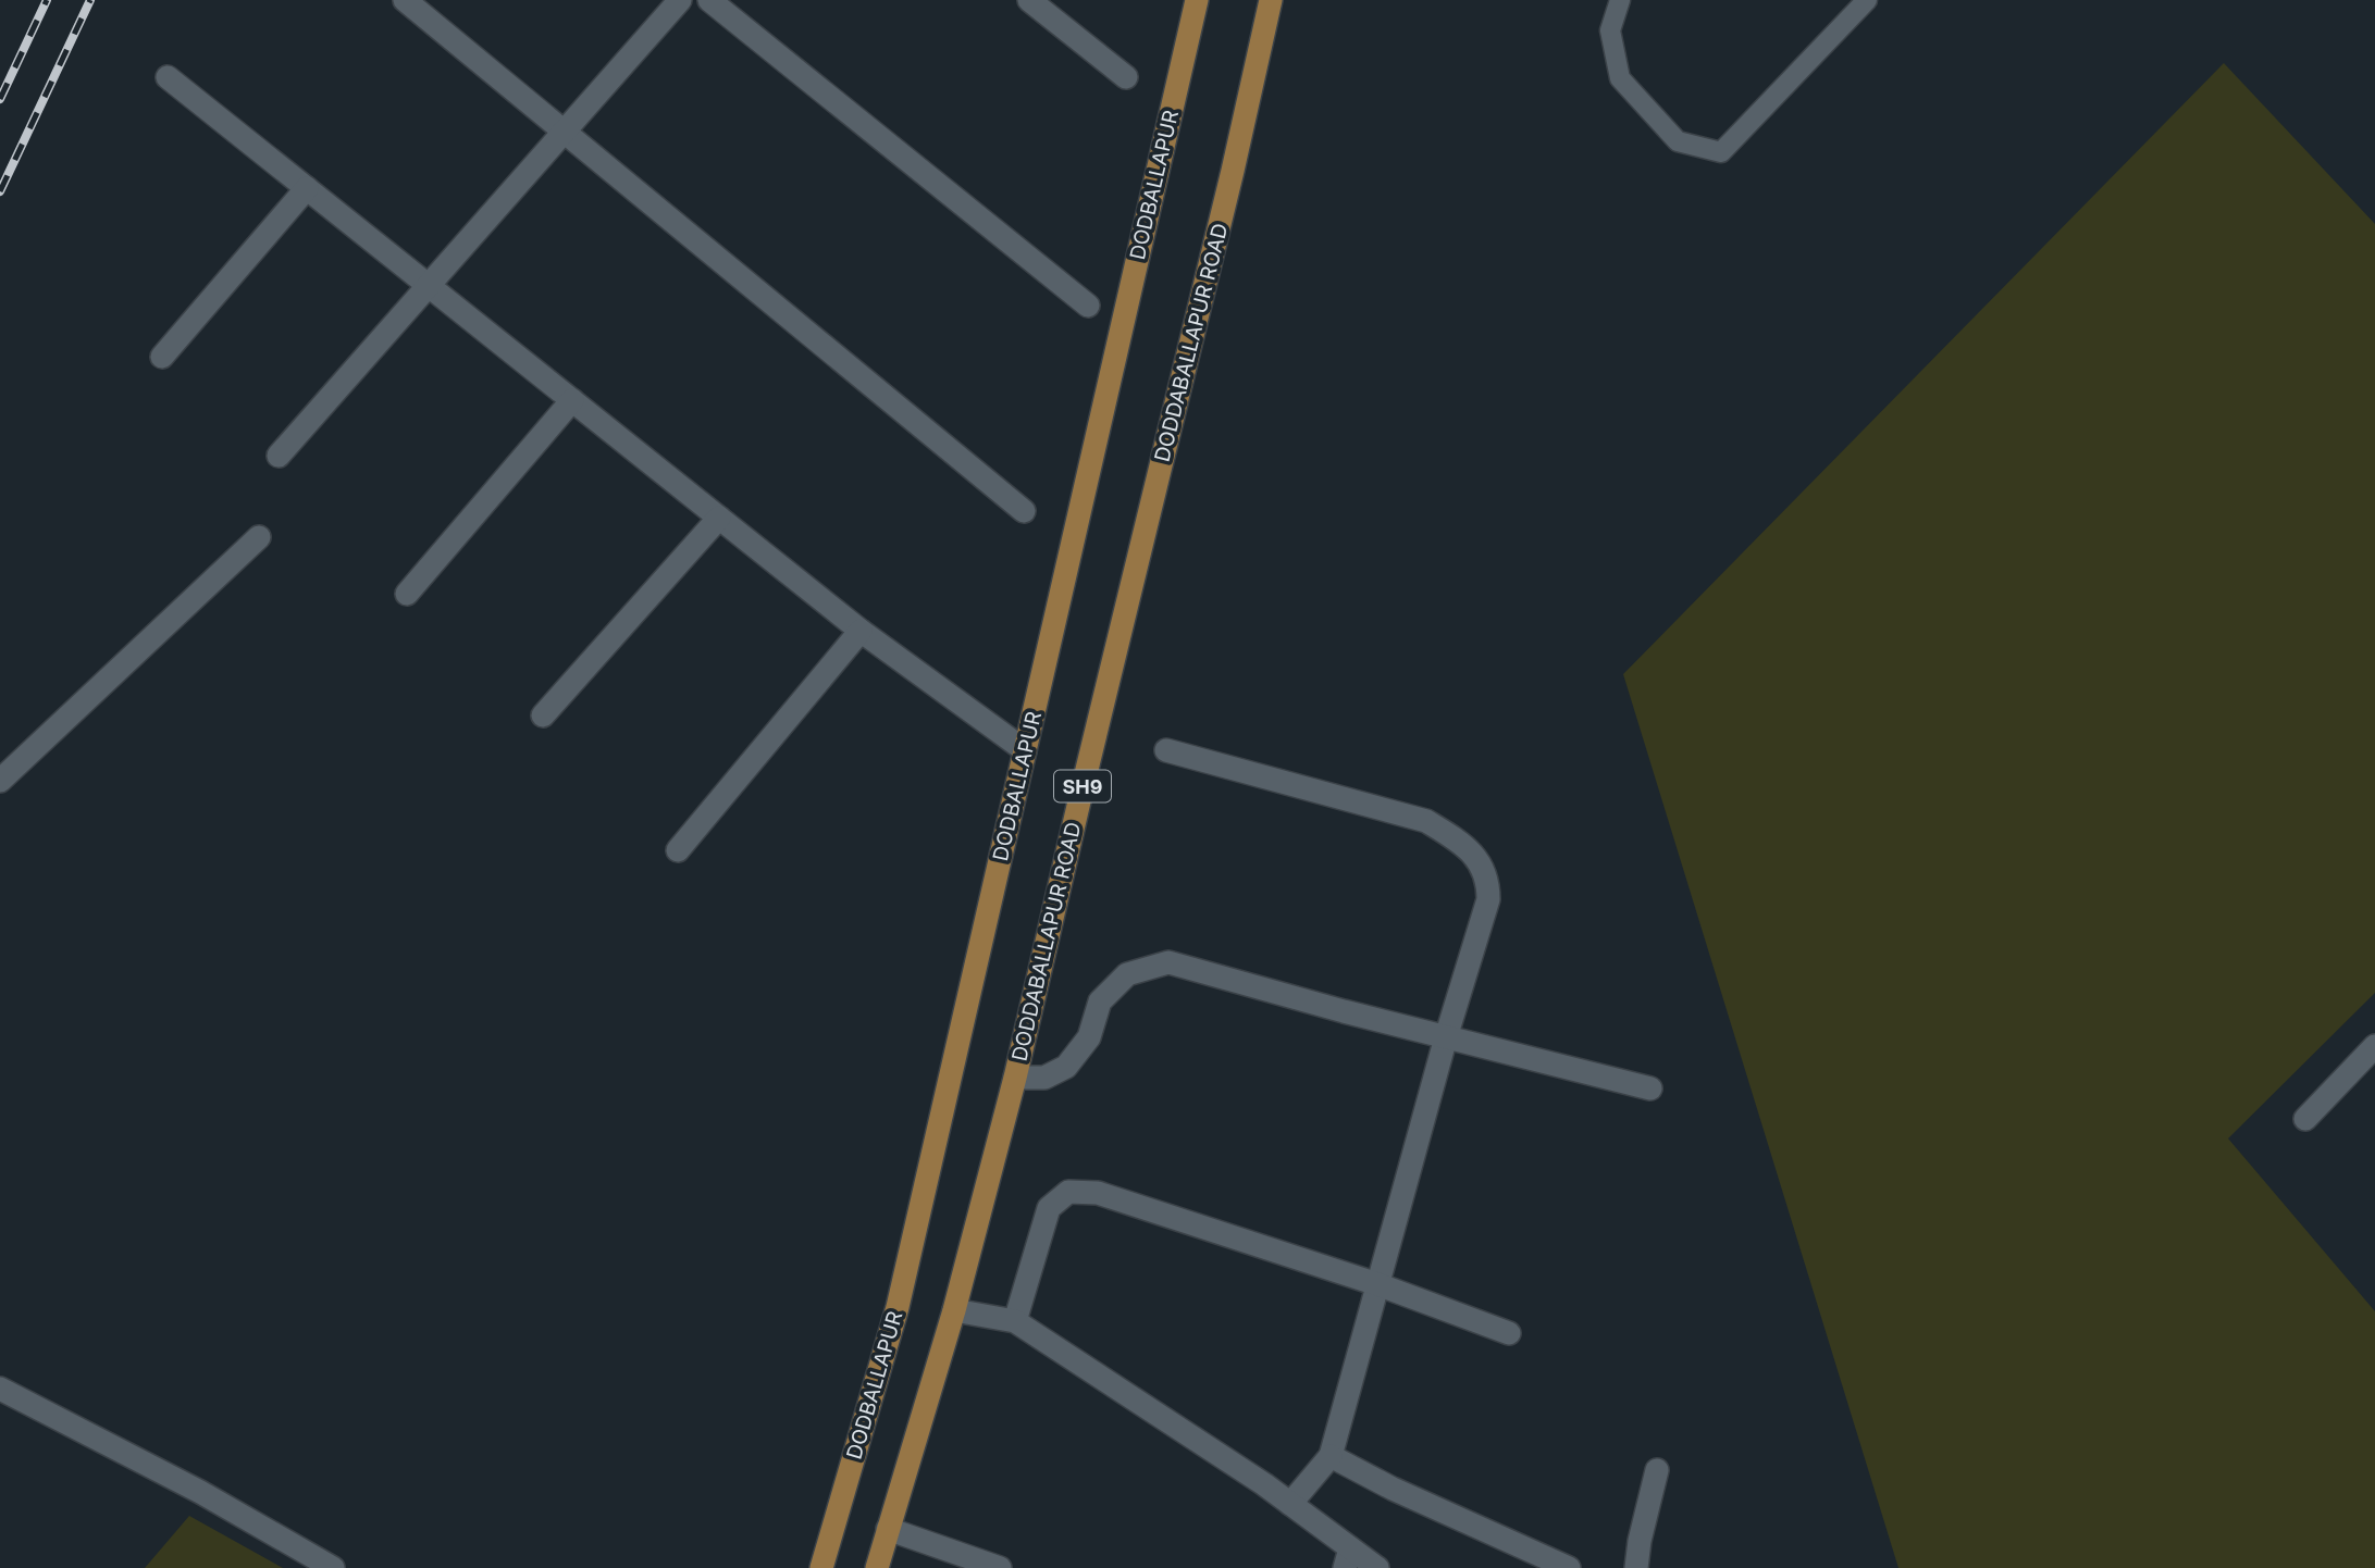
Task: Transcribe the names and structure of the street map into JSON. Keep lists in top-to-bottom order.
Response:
{
  "streets": {
    "main road": ["DODBALLAPUR", "DODDABALLAPUR ROAD", "SH9"]
  }
}
